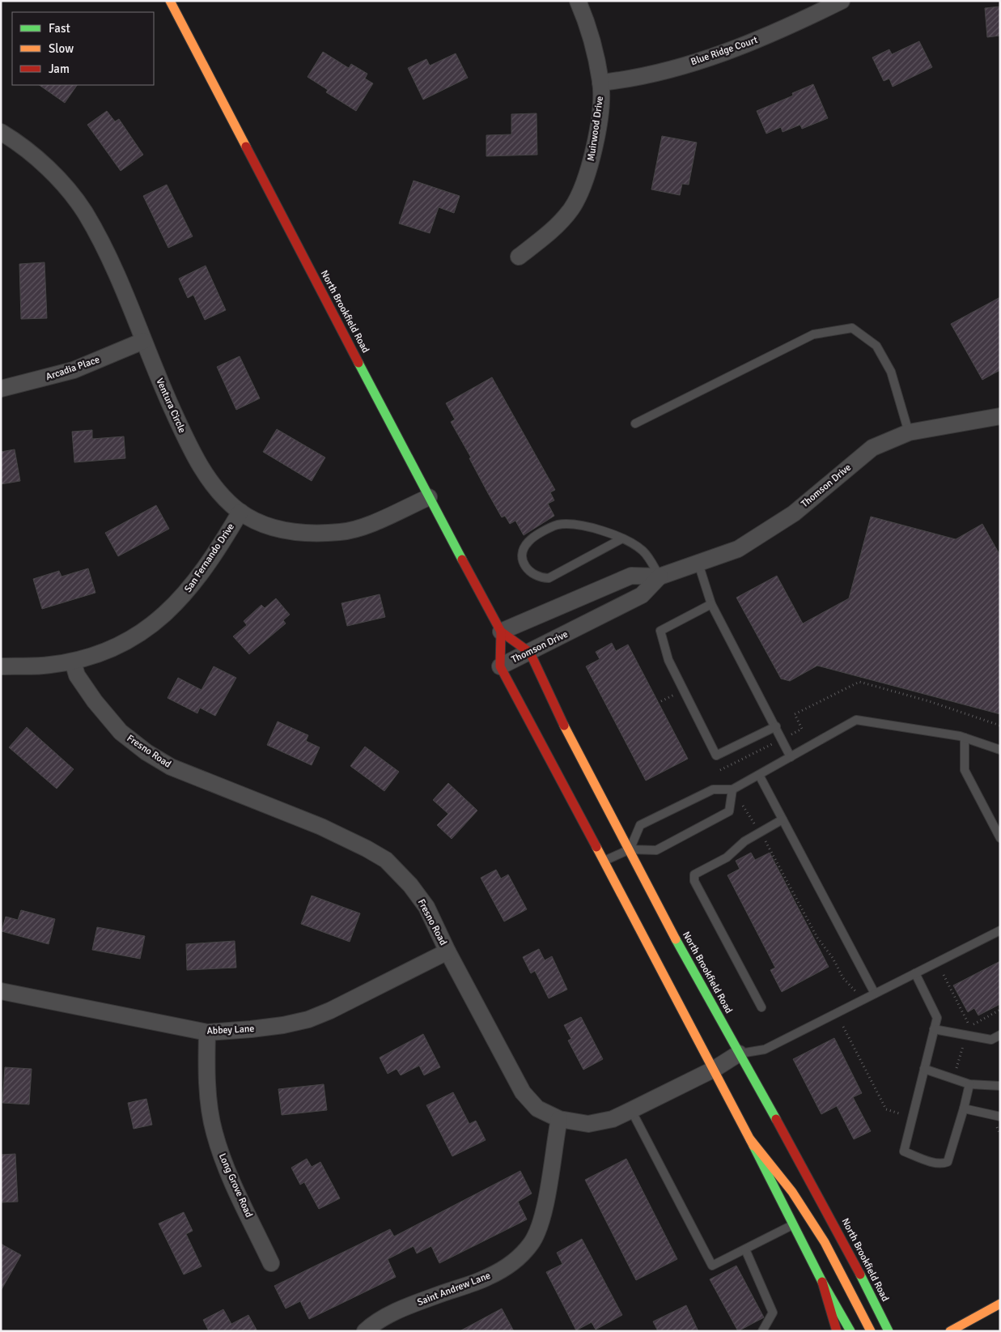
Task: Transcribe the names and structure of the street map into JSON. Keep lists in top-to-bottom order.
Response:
{
  "streets": {
    "street": [
      "Blue Ridge Court",
      "Muirwood Drive",
      "North Brookfield Road",
      "Arcadia Place",
      "Ventura Circle",
      "Thomson Drive",
      "San Fernando Drive",
      "Fresno Road",
      "Abbey Lane",
      "Long Grove Road",
      "Saint Andrew Lane"
    ]
  },
  "crossings": [
    ["Blue Ridge Court", "Muirwood Drive"],
    ["North Brookfield Road", "Ventura Circle"],
    ["North Brookfield Road", "Thomson Drive"],
    ["North Brookfield Road", "Fresno Road"],
    ["Arcadia Place", "Ventura Circle"],
    ["Ventura Circle", "San Fernando Drive"],
    ["San Fernando Drive", "Fresno Road"],
    ["Fresno Road", "Abbey Lane"],
    ["Fresno Road", "Saint Andrew Lane"],
    ["Abbey Lane", "Long Grove Road"]
  ],
  "legend": ["Fast", "Slow", "Jam"]
}
